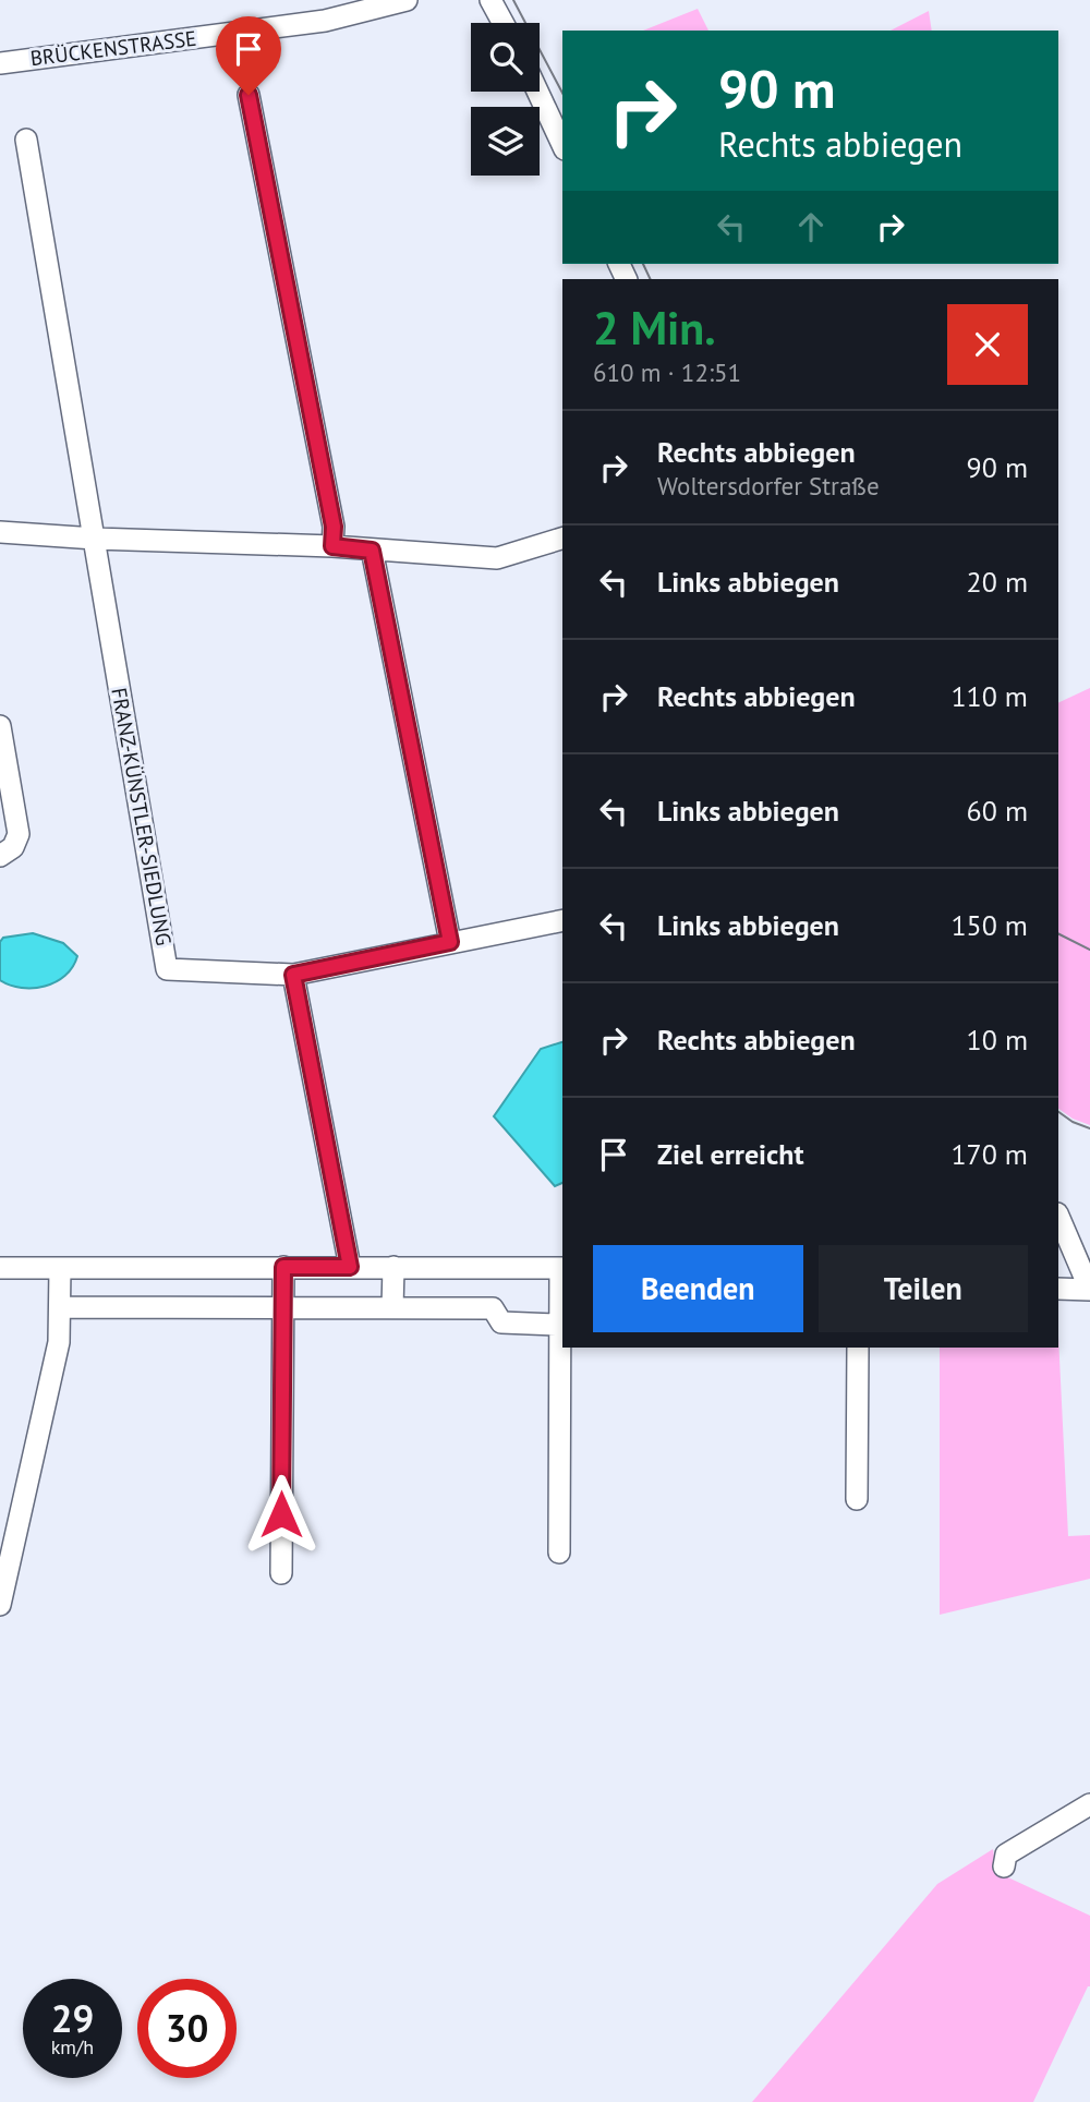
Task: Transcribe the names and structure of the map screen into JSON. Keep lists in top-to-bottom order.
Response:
{
  "streets": {
    "street": ["BRÜCKENSTRASSE", "FRANZ-KÜNSTLER-SIEDLUNG"]
  },
  "page": {
    "turn": ["90 m", "Rechts abbiegen"],
    "heading": ["2 Min.", "610 m · 12:51"],
    "list": [
      {
        "name": "Rechts abbiegen",
        "note": "Woltersdorfer Straße",
        "value": "90 m"
      },
      {
        "name": "Links abbiegen",
        "value": "20 m"
      },
      {
        "name": "Rechts abbiegen",
        "value": "110 m"
      },
      {
        "name": "Links abbiegen",
        "value": "60 m"
      },
      {
        "name": "Links abbiegen",
        "value": "150 m"
      },
      {
        "name": "Rechts abbiegen",
        "value": "10 m"
      },
      {
        "name": "Ziel erreicht",
        "value": "170 m"
      }
    ],
    "buttons": ["Beenden", "Teilen"],
    "speed": "29 km/h",
    "limit": "30"
  }
}
